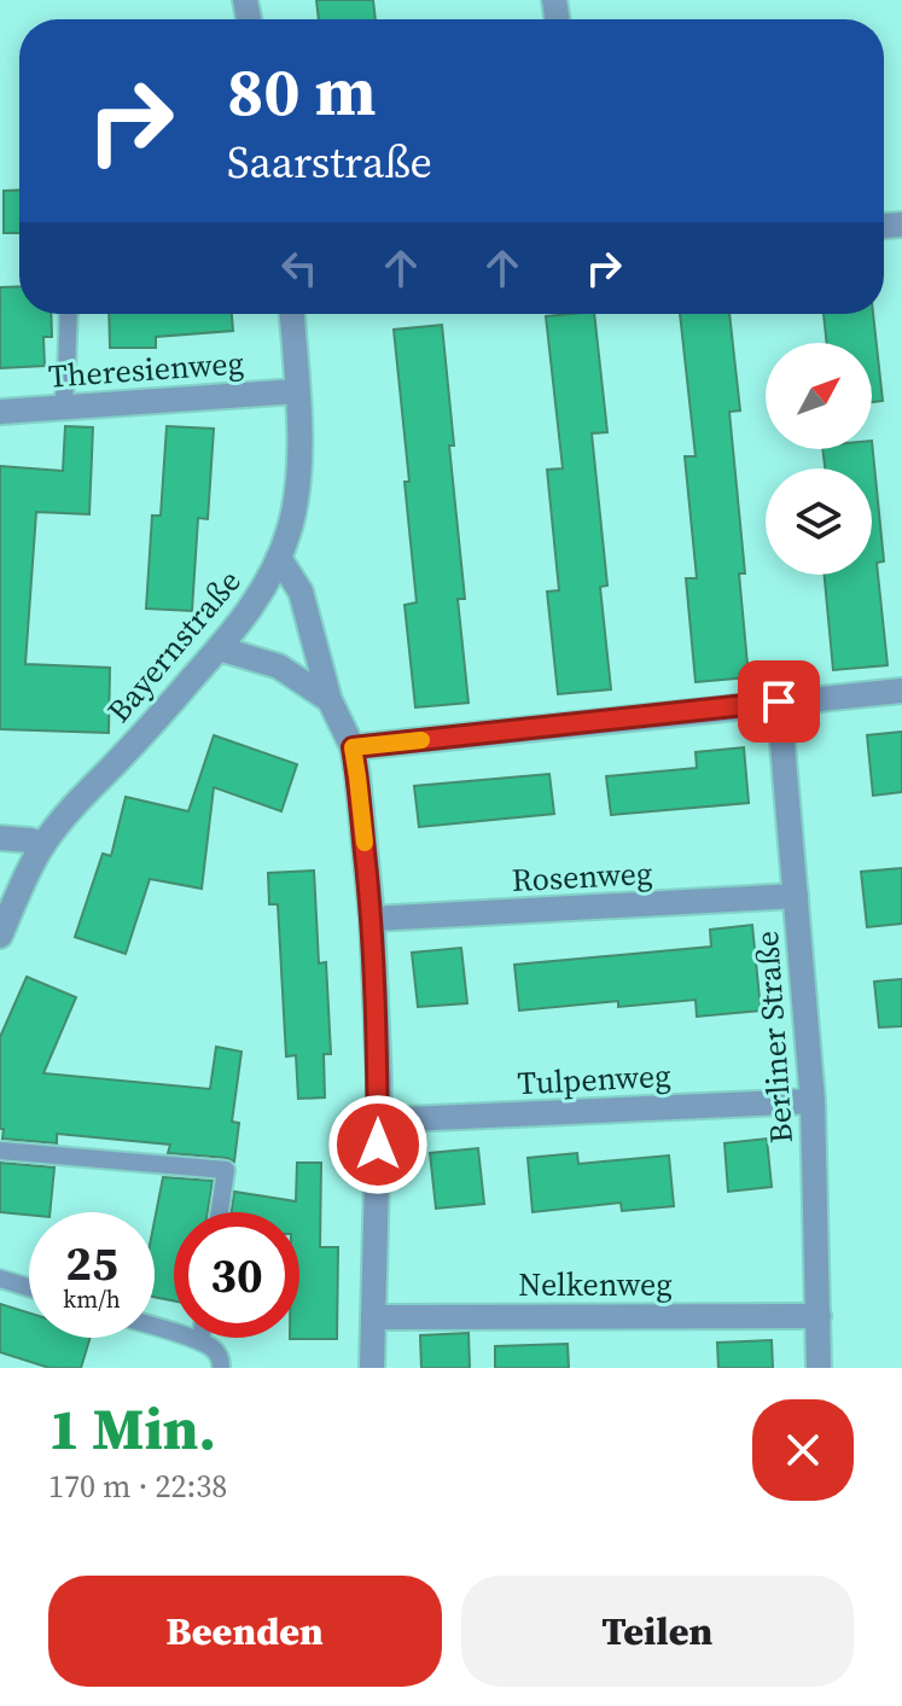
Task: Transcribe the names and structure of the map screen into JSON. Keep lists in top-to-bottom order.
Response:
{
  "streets": {
    "street": [
      "Theresienweg",
      "Bayernstraße",
      "Rosenweg",
      "Berliner Straße",
      "Tulpenweg",
      "Nelkenweg"
    ]
  },
  "crossings": [
    ["Theresienweg", "Bayernstraße"],
    ["Rosenweg", "Berliner Straße"],
    ["Berliner Straße", "Tulpenweg"],
    ["Berliner Straße", "Nelkenweg"]
  ],
  "north": "top right",
  "page": {
    "turn": ["80 m", "Saarstraße"],
    "speed": "25 km/h",
    "limit": "30",
    "heading": ["1 Min.", "170 m · 22:38"],
    "buttons": ["Beenden", "Teilen"]
  }
}
